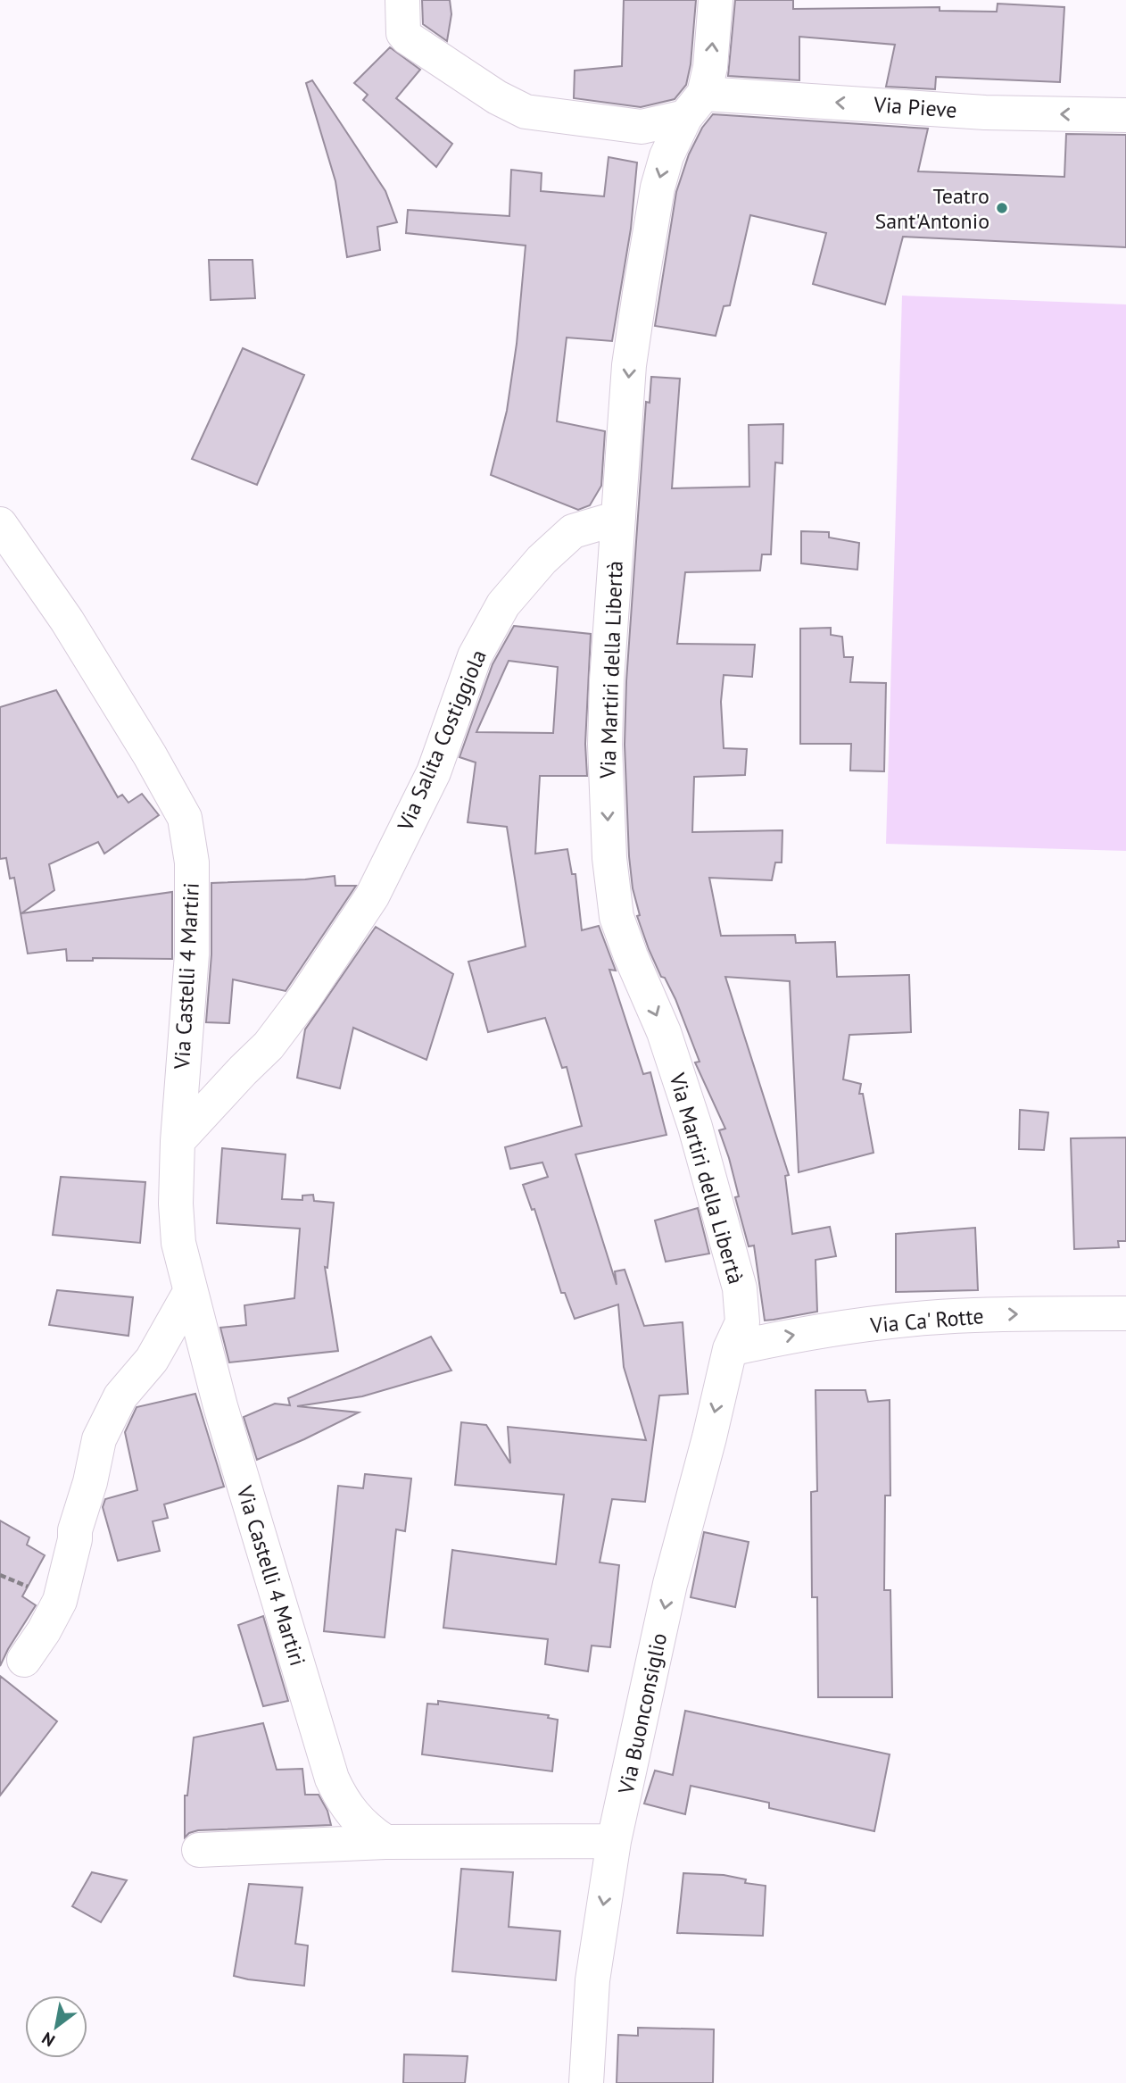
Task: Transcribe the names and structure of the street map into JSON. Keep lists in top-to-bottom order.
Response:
{
  "streets": {
    "street": [
      "Via Pieve",
      "Via Martiri della Libertà",
      "Via Salita Costiggiola",
      "Via Castelli 4 Martiri",
      "Via Ca' Rotte",
      "Via Buonconsiglio"
    ]
  },
  "crossings": [
    ["Via Pieve", "Via Martiri della Libertà"],
    ["Via Martiri della Libertà", "Via Salita Costiggiola"],
    ["Via Martiri della Libertà", "Via Ca' Rotte"],
    ["Via Martiri della Libertà", "Via Buonconsiglio"],
    ["Via Salita Costiggiola", "Via Castelli 4 Martiri"],
    ["Via Ca' Rotte", "Via Buonconsiglio"]
  ],
  "one_way": [
    "Via Pieve",
    "Via Martiri della Libertà",
    "Via Ca' Rotte",
    "Via Buonconsiglio"
  ],
  "places": ["Teatro Sant'Antonio"],
  "north": "bottom left"
}
